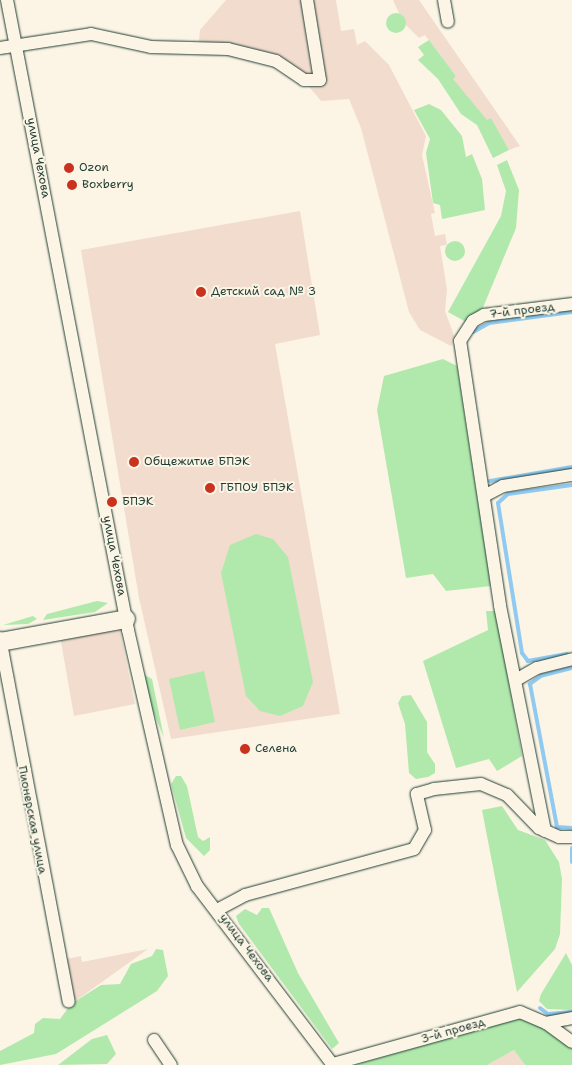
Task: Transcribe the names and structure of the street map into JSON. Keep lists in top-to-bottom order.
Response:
{
  "streets": {
    "street": [
      "улица Чехова",
      "7-й проезд",
      "Пионерская улица",
      "3-й проезд"
    ]
  },
  "crossings": [
    ["улица Чехова", "3-й проезд"]
  ],
  "places": [
    "Ozon",
    "Boxberry",
    "Детский сад № 3",
    "Общежитие БПЭК",
    "ГБПОУ БПЭК",
    "БПЭК",
    "Селена"
  ]
}
